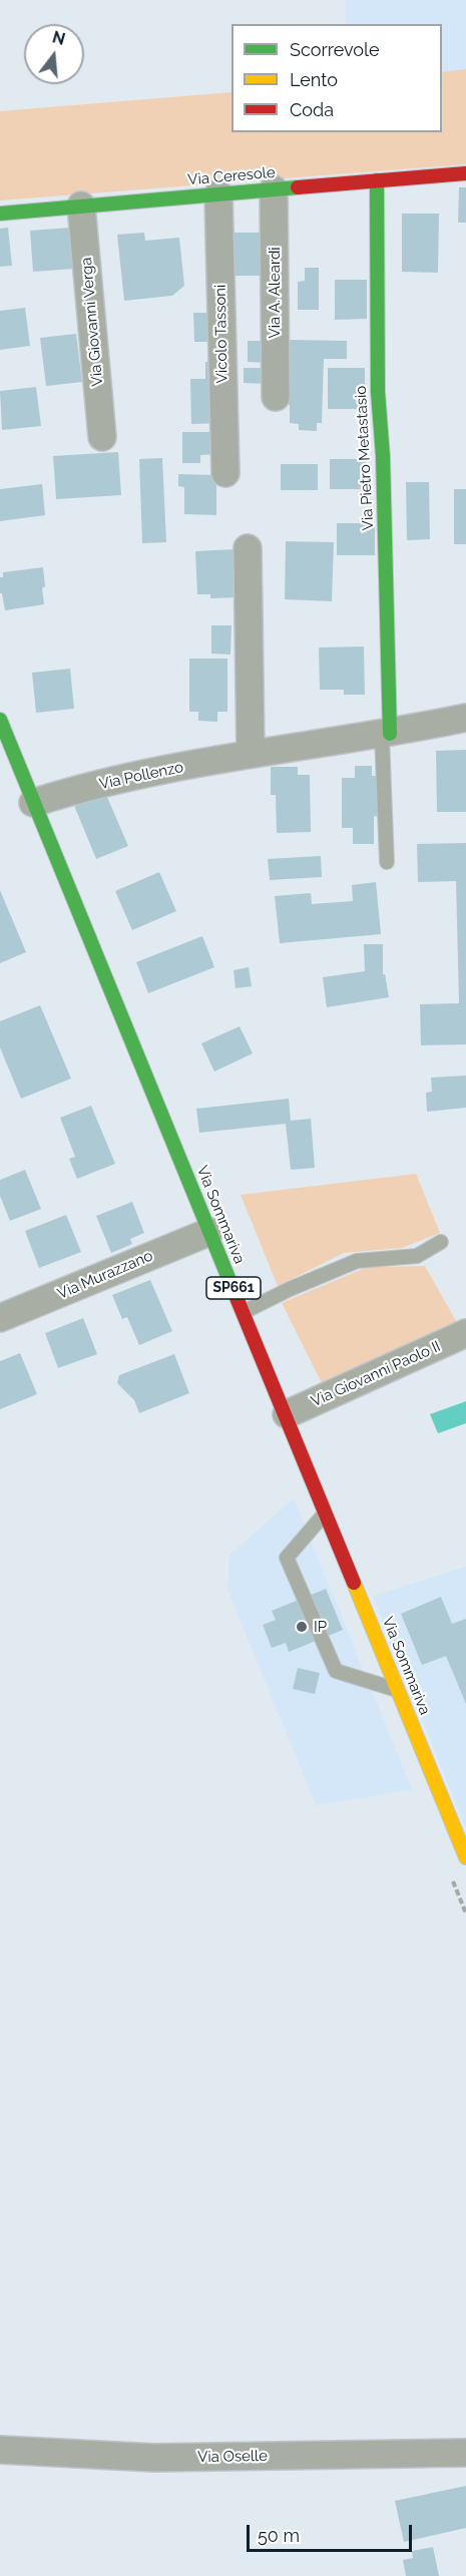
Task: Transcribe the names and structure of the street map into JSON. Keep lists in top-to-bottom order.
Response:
{
  "streets": {
    "main road": [
      "Via Ceresole",
      "Via Pietro Metastasio",
      "Via Sommariva",
      "SP661"
    ],
    "street": [
      "Via A. Aleardi",
      "Via Giovanni Verga",
      "Vicolo Tassoni",
      "Via Pollenzo",
      "Via Murazzano",
      "Via Giovanni Paolo II",
      "Via Oselle"
    ]
  },
  "crossings": [
    ["Via Ceresole", "Via A. Aleardi"],
    ["Via Ceresole", "Via Giovanni Verga"],
    ["Via Ceresole", "Vicolo Tassoni"],
    ["Via Ceresole", "Via Pietro Metastasio"],
    ["Via Pietro Metastasio", "Via Pollenzo"],
    ["Via Pollenzo", "Via Sommariva"],
    ["Via Sommariva", "Via Murazzano"],
    ["Via Sommariva", "Via Giovanni Paolo II"]
  ],
  "places": ["IP"],
  "legend": ["Scorrevole", "Lento", "Coda"],
  "scale_bar": "50 m",
  "north": "top"
}
